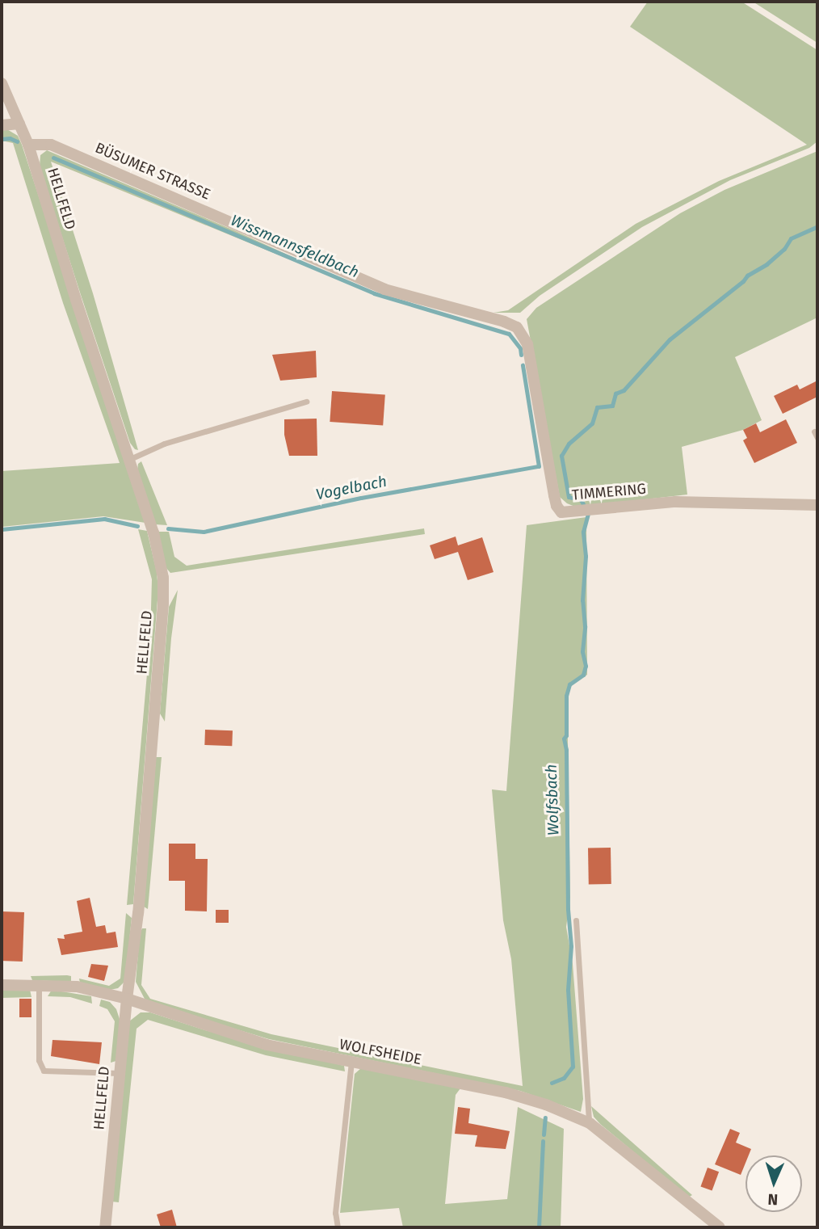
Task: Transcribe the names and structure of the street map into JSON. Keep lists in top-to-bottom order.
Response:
{
  "streets": {
    "street": [
      "BÜSUMER STRASSE",
      "HELLFELD",
      "TIMMERING",
      "WOLFSHEIDE"
    ]
  },
  "crossings": [
    ["BÜSUMER STRASSE", "HELLFELD"],
    ["BÜSUMER STRASSE", "TIMMERING"],
    ["HELLFELD", "WOLFSHEIDE"]
  ],
  "water": ["Wissmannsfeldbach", "Vogelbach", "Wolfsbach"],
  "north": "bottom"
}
